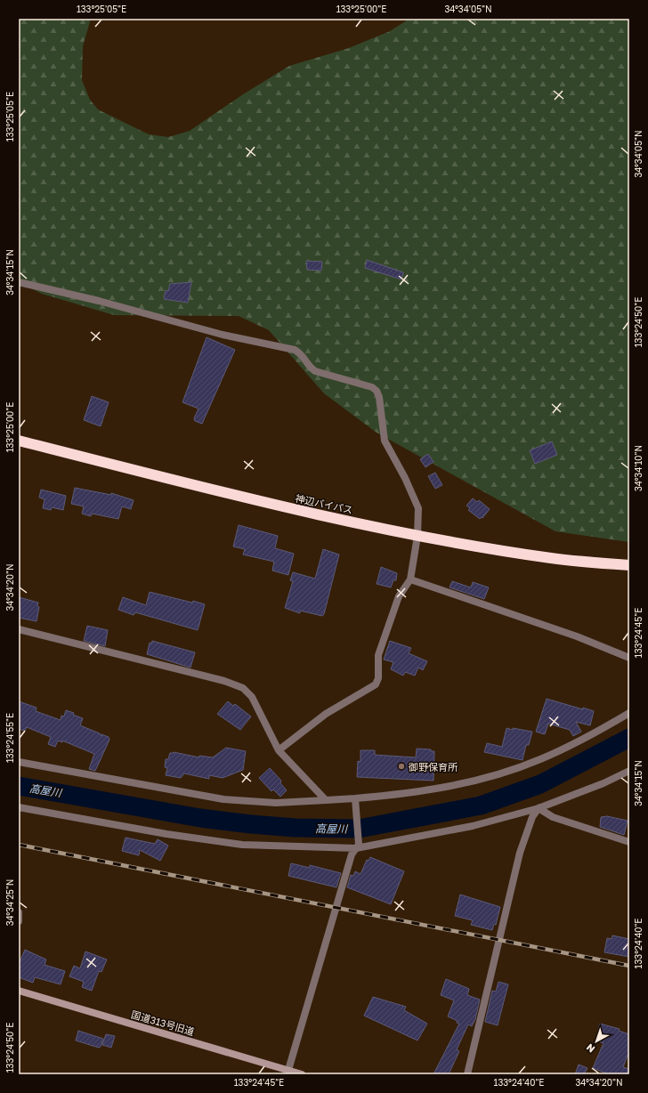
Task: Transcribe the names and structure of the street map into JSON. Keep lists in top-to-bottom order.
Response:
{
  "streets": {
    "highway": ["神辺バイパス"],
    "street": ["国道313号旧道"]
  },
  "water": ["高屋川"],
  "places": ["御野保育所"],
  "north": "bottom left",
  "coordinates": [
    "133°25'05\"E",
    "133°25'00\"E",
    "34°34'05\"N",
    "34°34'15\"N",
    "133°24'50\"E",
    "34°34'10\"N",
    "34°34'20\"N",
    "133°24'45\"E",
    "133°24'55\"E",
    "34°34'25\"N",
    "133°24'40\"E"
  ]
}
